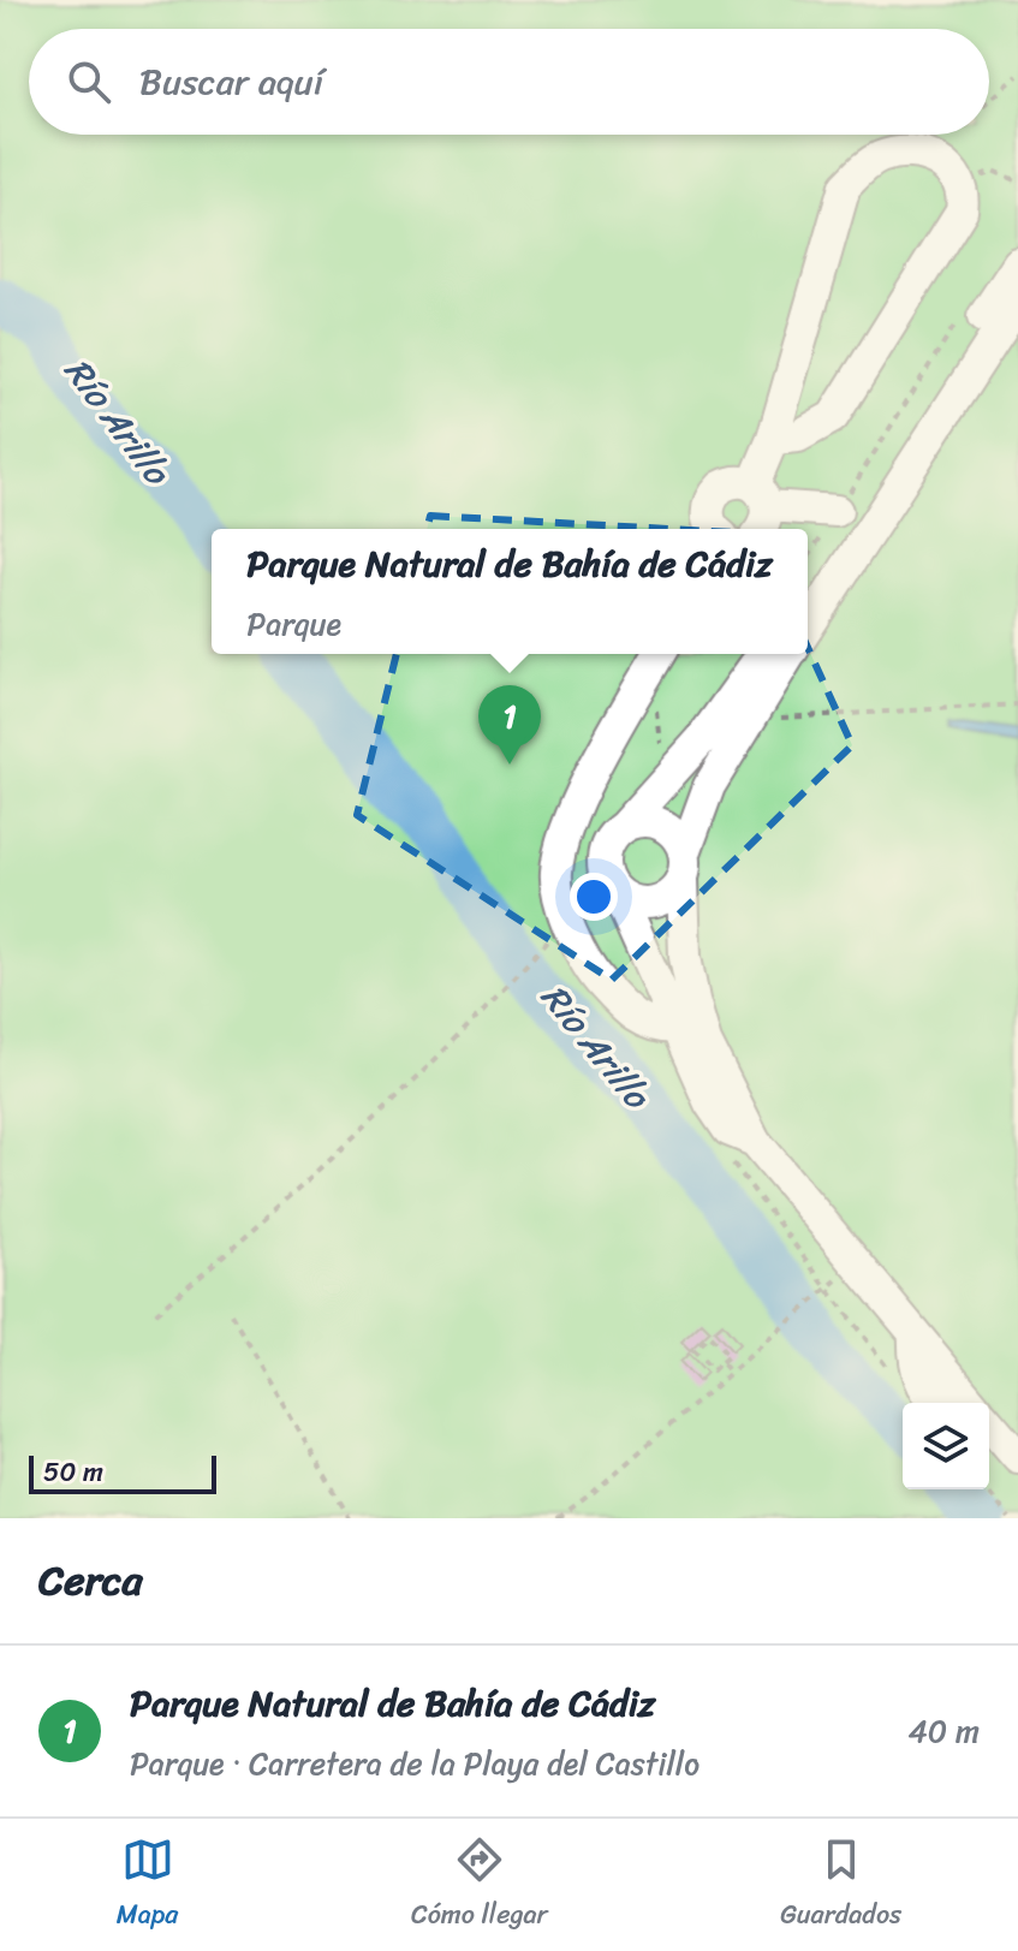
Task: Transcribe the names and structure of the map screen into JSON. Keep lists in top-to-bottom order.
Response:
{
  "water": ["Río Arillo"],
  "scale_bar": "50 m",
  "page": {
    "search": "Buscar aquí",
    "popup": ["Parque Natural de Bahía de Cádiz", "Parque"],
    "pins": "1",
    "scale": "50 m",
    "heading": "Cerca",
    "list": [
      {
        "mark": "1",
        "name": "Parque Natural de Bahía de Cádiz",
        "note": "Parque · Carretera de la Playa del Castillo",
        "value": "40 m"
      }
    ],
    "nav": ["Mapa", "Cómo llegar", "Guardados"]
  }
}
